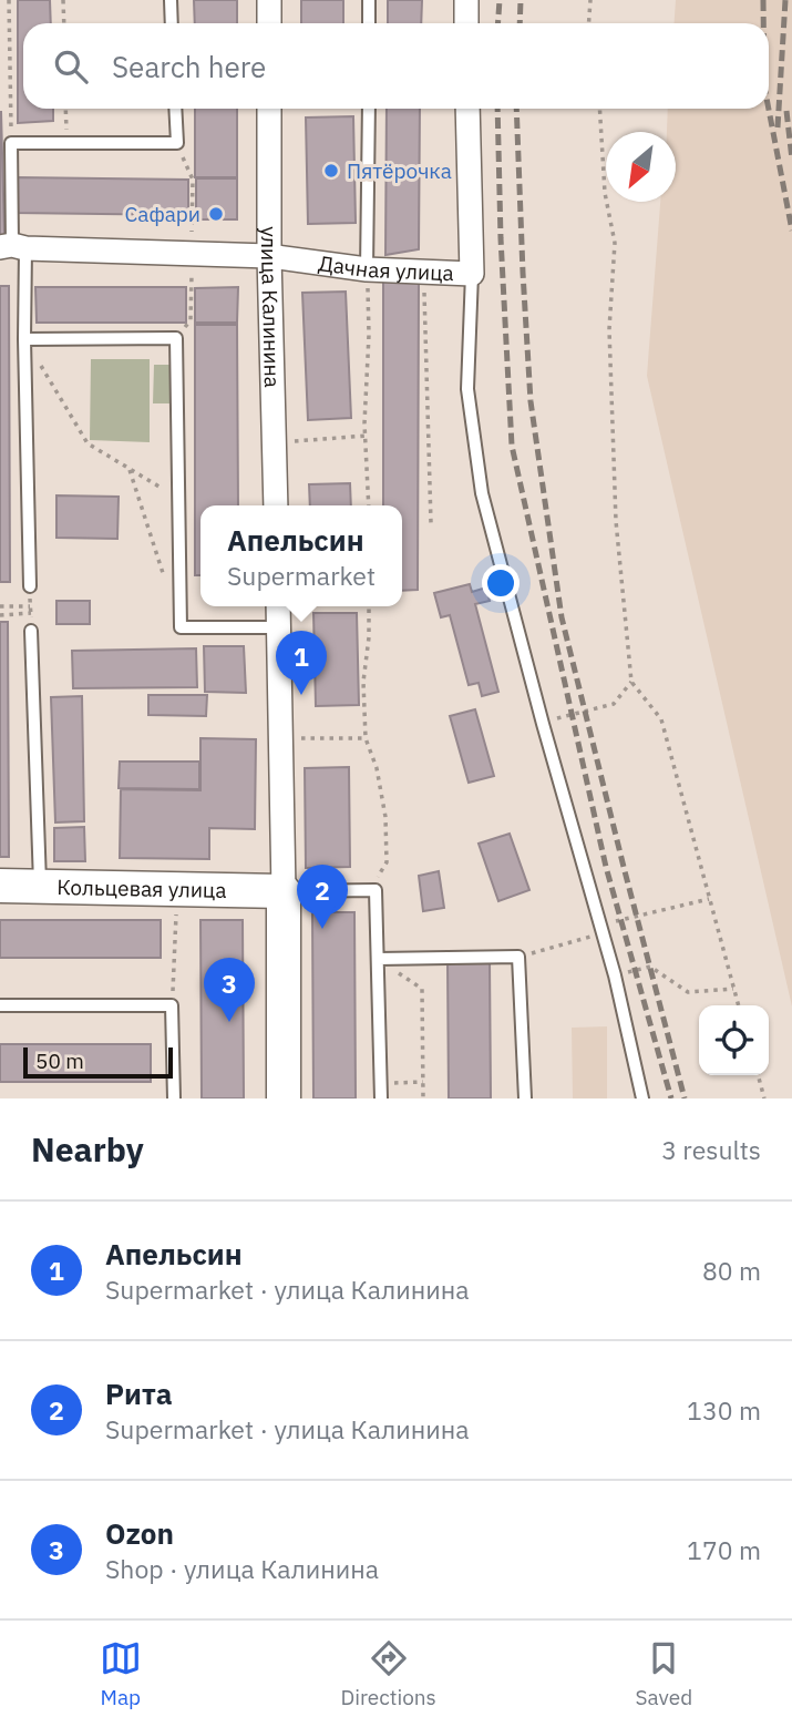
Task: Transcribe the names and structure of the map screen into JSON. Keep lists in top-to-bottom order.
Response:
{
  "streets": {
    "street": ["Дачная улица", "улица Калинина", "Кольцевая улица"]
  },
  "crossings": [
    ["Дачная улица", "улица Калинина"]
  ],
  "places": ["Пятёрочка", "Сафари"],
  "scale_bar": "50 m",
  "north": "bottom left",
  "page": {
    "search": "Search here",
    "popup": ["Апельсин", "Supermarket"],
    "pins": ["1", "2", "3"],
    "scale": "50 m",
    "heading": ["Nearby", "3 results"],
    "list": [
      {
        "mark": "1",
        "name": "Апельсин",
        "note": "Supermarket · улица Калинина",
        "value": "80 m"
      },
      {
        "mark": "2",
        "name": "Рита",
        "note": "Supermarket · улица Калинина",
        "value": "130 m"
      },
      {
        "mark": "3",
        "name": "Ozon",
        "note": "Shop · улица Калинина",
        "value": "170 m"
      }
    ],
    "nav": ["Map", "Directions", "Saved"]
  }
}
